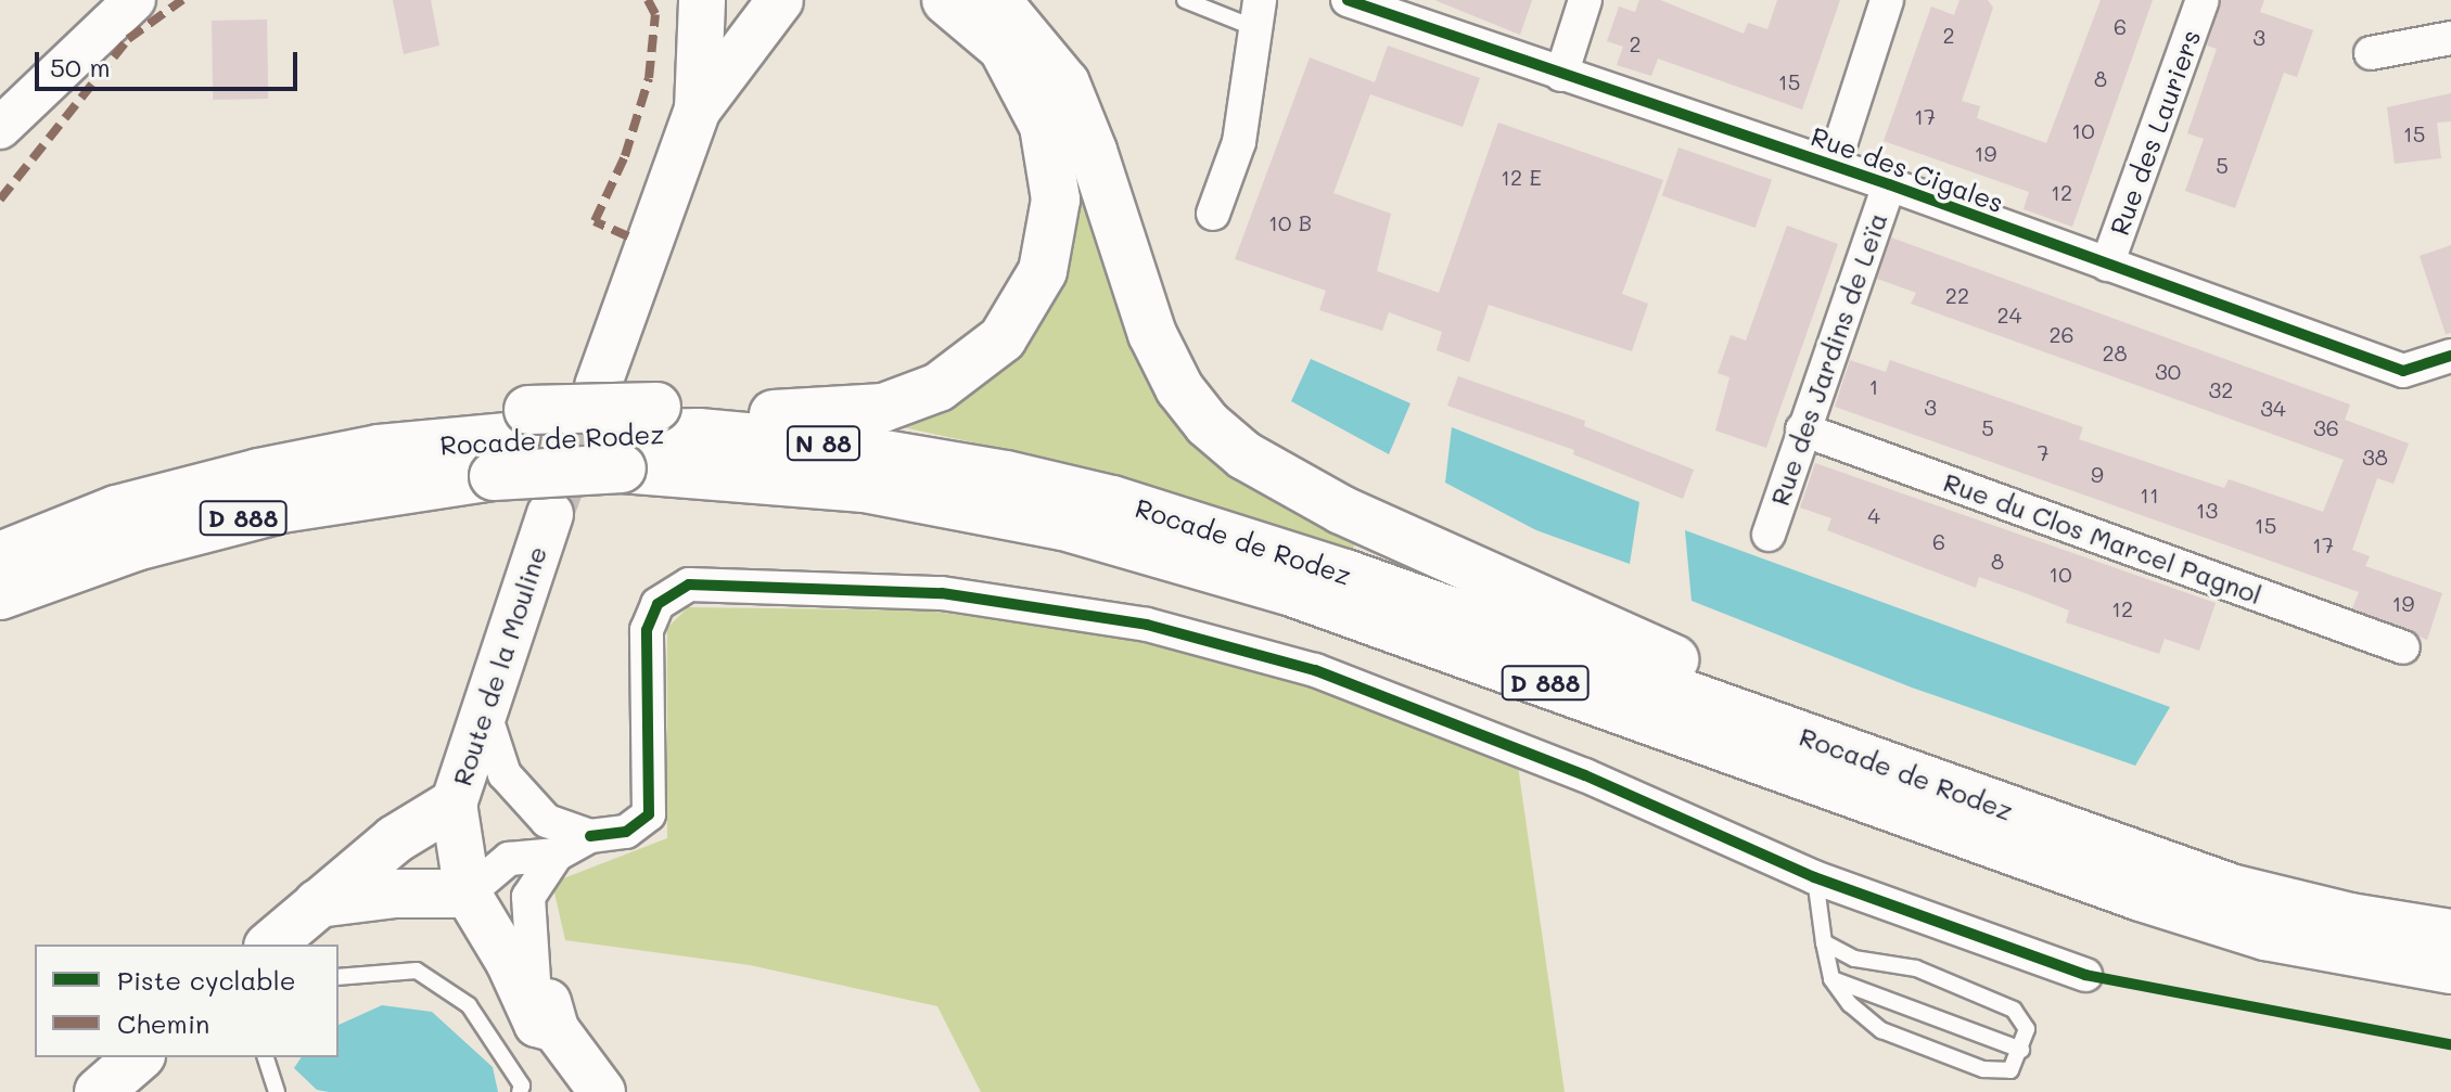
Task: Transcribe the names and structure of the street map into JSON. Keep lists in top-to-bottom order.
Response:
{
  "streets": {
    "highway": ["Rocade de Rodez", "N 88", "D 888"],
    "main road": ["Route de la Mouline"],
    "street": [
      "Rue des Lauriers",
      "Rue des Cigales",
      "Rue des Jardins de Leïa",
      "Rue du Clos Marcel Pagnol"
    ]
  },
  "crossings": [
    ["Rue des Lauriers", "Rue des Cigales"],
    ["Rue des Cigales", "Rue des Jardins de Leïa"],
    ["Rue des Jardins de Leïa", "Rue du Clos Marcel Pagnol"]
  ],
  "house_numbers": [
    "6",
    "2",
    "3",
    "2",
    "8",
    "15",
    "17",
    "10",
    "15",
    "19",
    "5",
    "12 E",
    "12",
    "10 B",
    "22",
    "24",
    "26",
    "28",
    "30",
    "1",
    "32",
    "3",
    "34",
    "5",
    "36",
    "7",
    "38",
    "9",
    "11",
    "13",
    "4",
    "15",
    "6",
    "17",
    "8",
    "10",
    "19",
    "12"
  ],
  "legend": ["Piste cyclable", "Chemin"],
  "scale_bar": "50 m"
}
